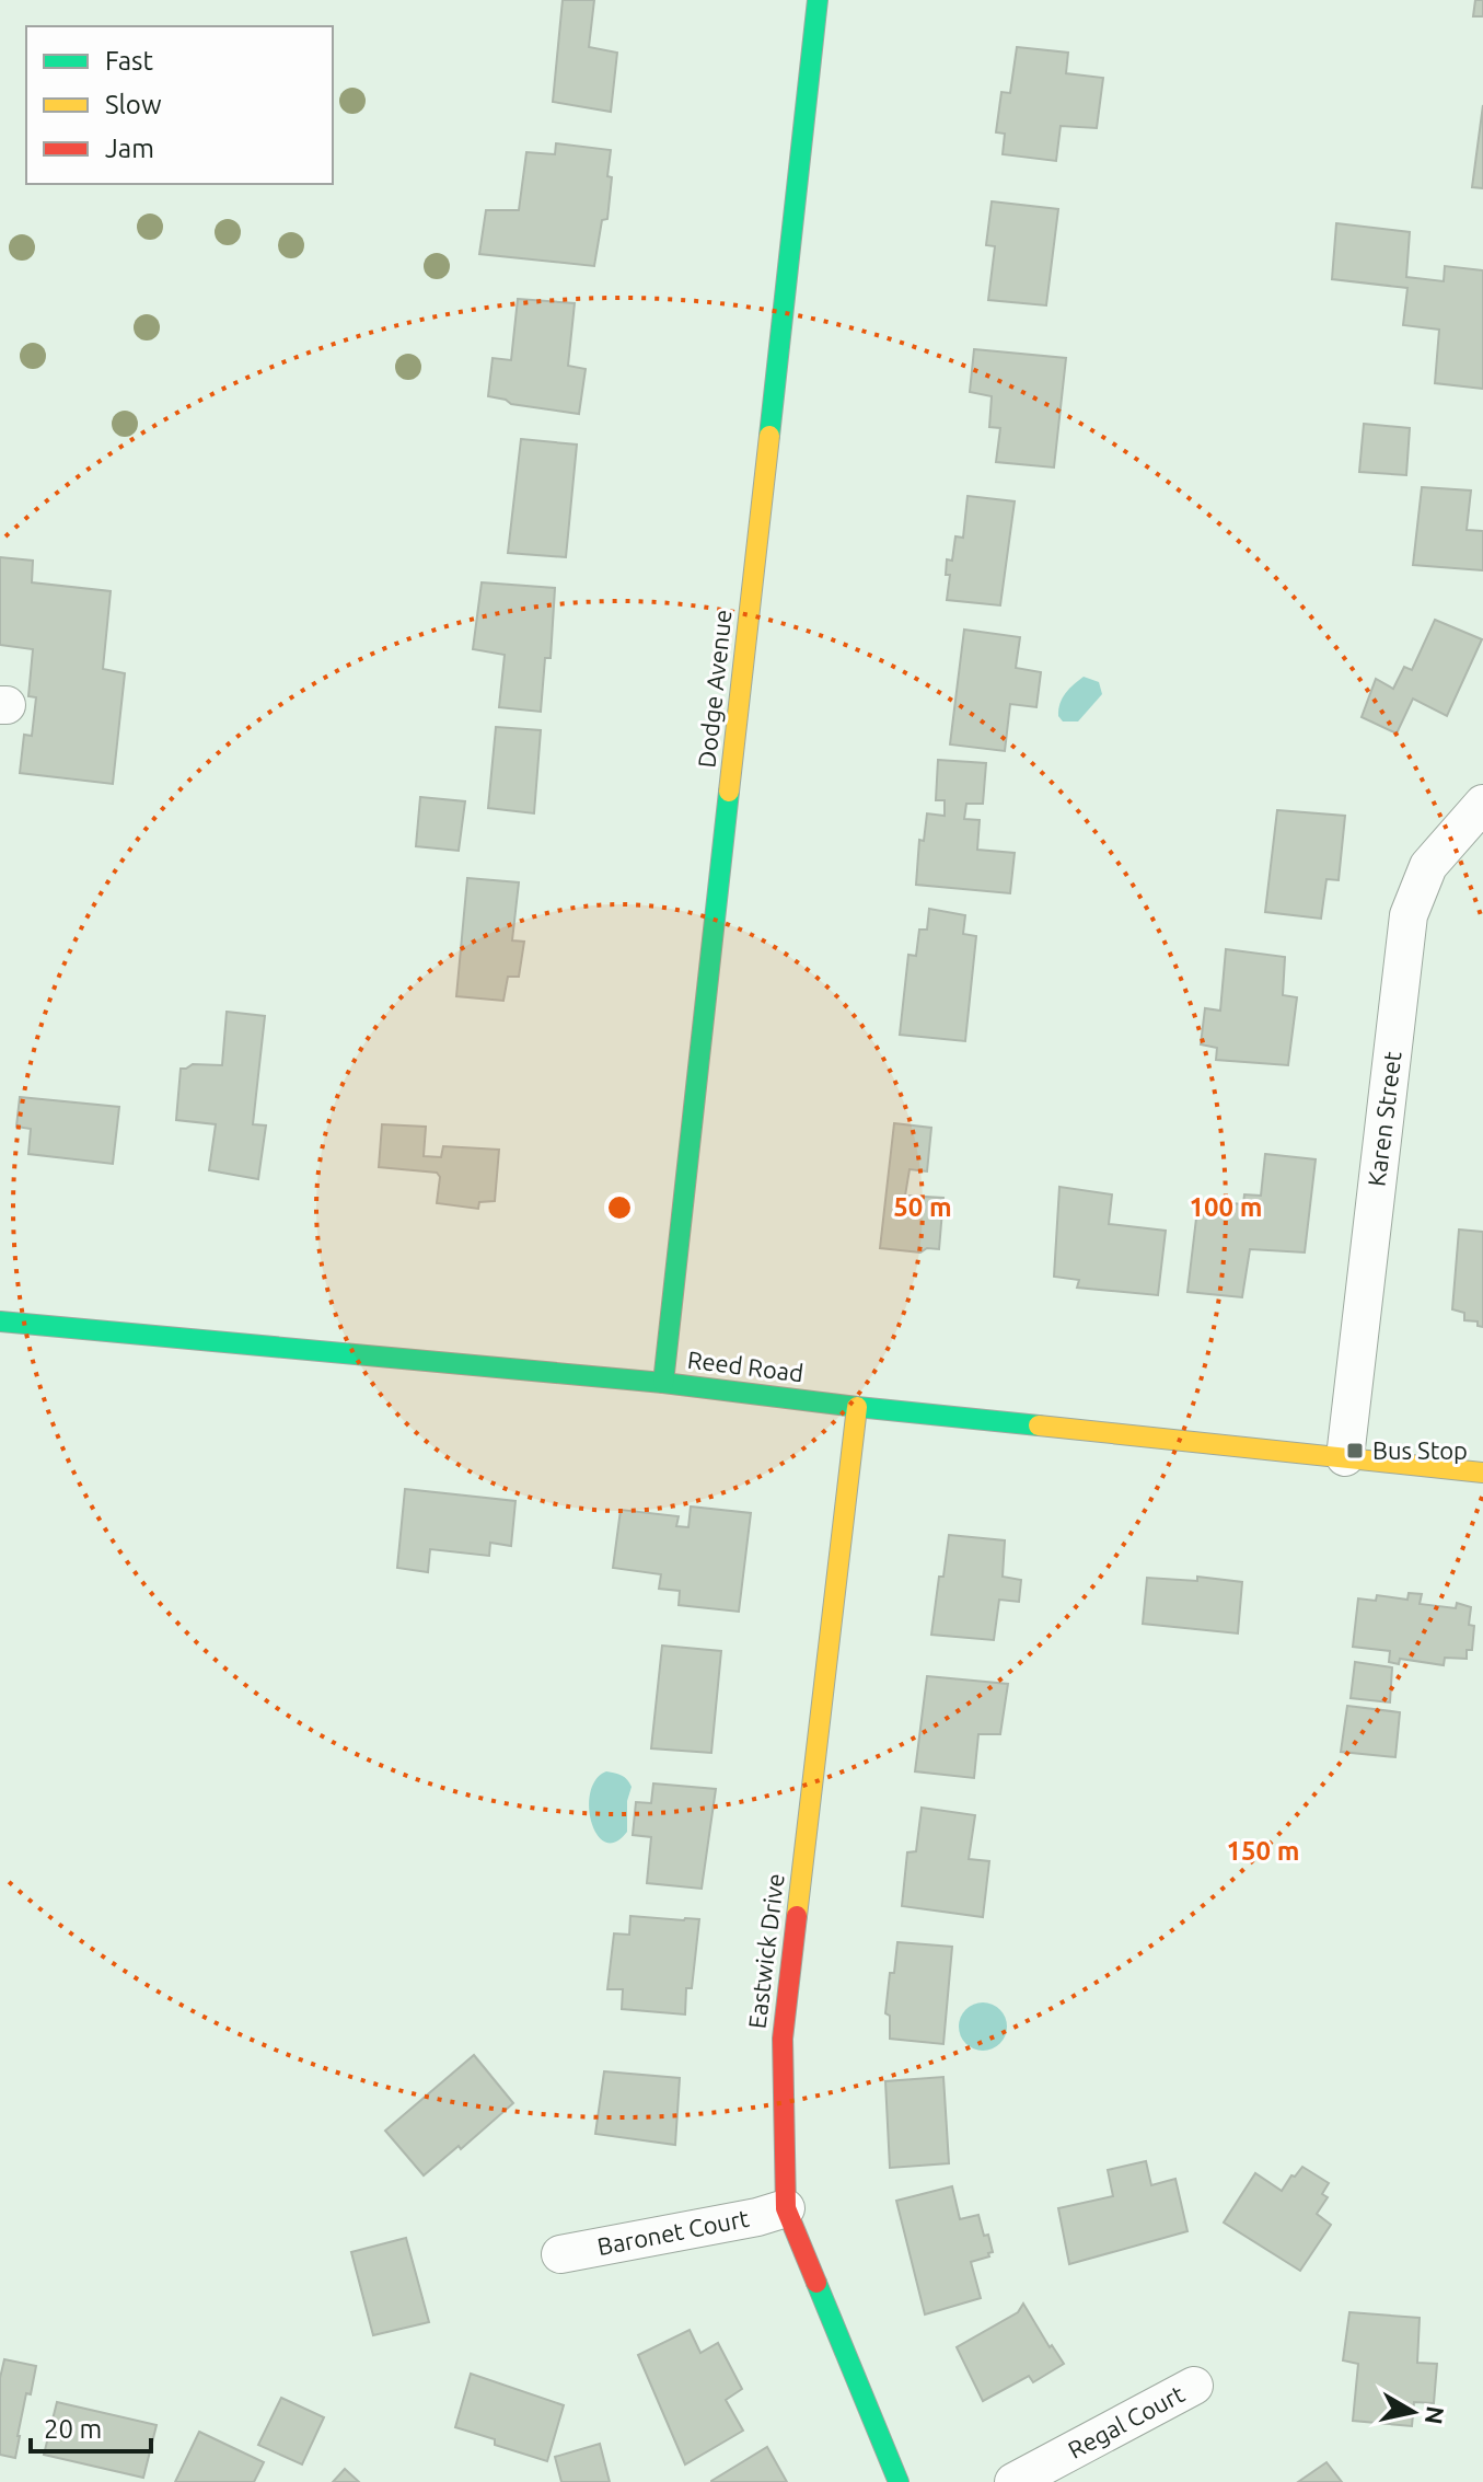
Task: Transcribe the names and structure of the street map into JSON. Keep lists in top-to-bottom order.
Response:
{
  "streets": {
    "street": [
      "Dodge Avenue",
      "Karen Street",
      "Reed Road",
      "Eastwick Drive",
      "Baronet Court",
      "Regal Court"
    ]
  },
  "crossings": [
    ["Dodge Avenue", "Reed Road"],
    ["Karen Street", "Reed Road"],
    ["Reed Road", "Eastwick Drive"],
    ["Eastwick Drive", "Baronet Court"]
  ],
  "places": {
    "transit": ["Bus Stop"]
  },
  "legend": ["Fast", "Slow", "Jam"],
  "scale_bar": "20 m",
  "north": "right",
  "rings": ["50 m", "100 m", "150 m"]
}
